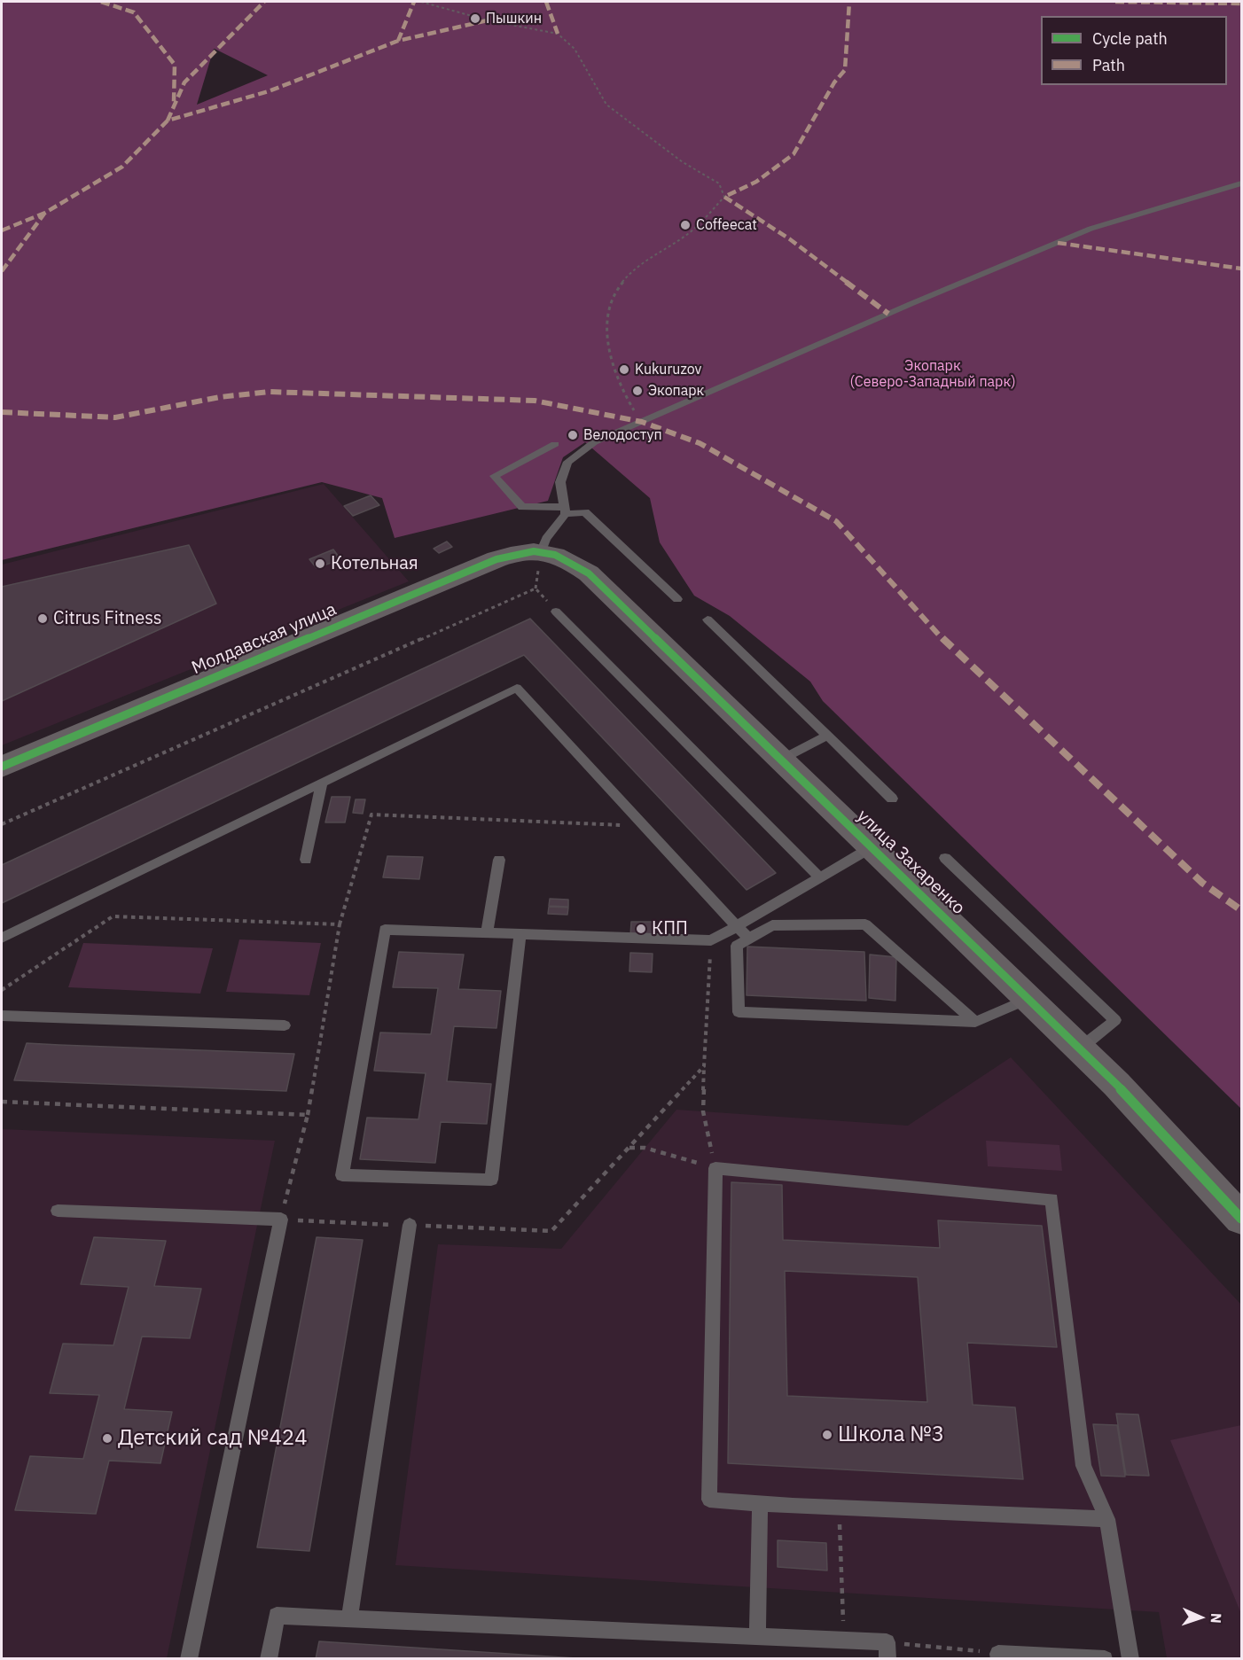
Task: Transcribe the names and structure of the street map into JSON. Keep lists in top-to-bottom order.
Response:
{
  "streets": {
    "street": ["Молдавская улица", "улица Захаренко"]
  },
  "crossings": [
    ["Молдавская улица", "улица Захаренко"]
  ],
  "parks": ["Экопарк (Северо-Западный парк)"],
  "places": [
    "Пышкин",
    "Coffeecat",
    "Kukuruzov",
    "Экопарк",
    "Велодоступ",
    "Котельная",
    "Citrus Fitness",
    "КПП",
    "Школа №3",
    "Детский сад №424"
  ],
  "legend": ["Cycle path", "Path"],
  "north": "right"
}
